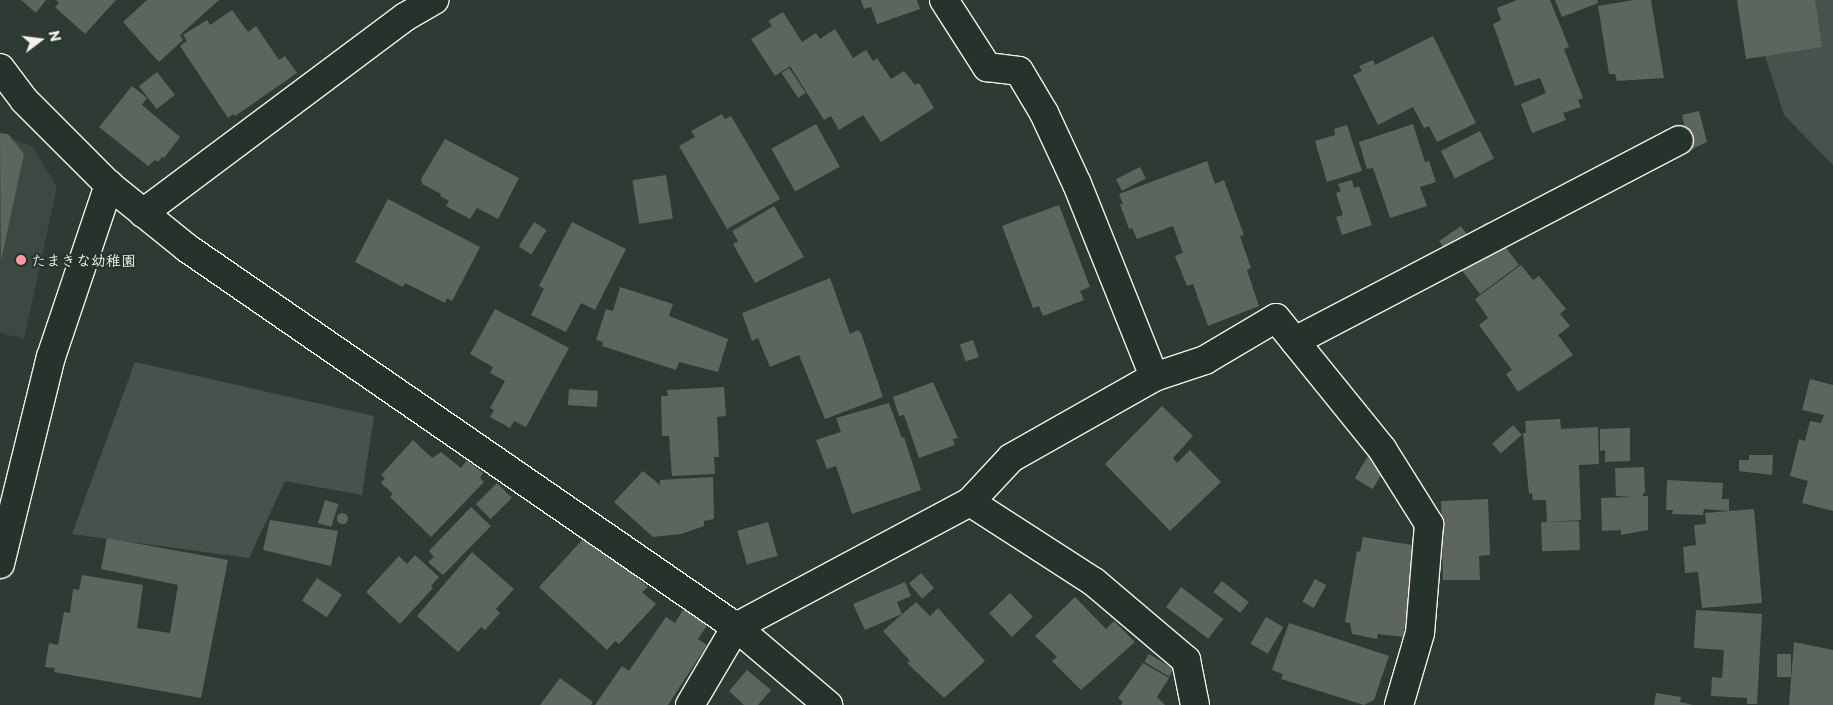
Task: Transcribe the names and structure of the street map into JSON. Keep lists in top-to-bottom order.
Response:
{
  "places": ["たまきな幼稚園"],
  "north": "right"
}
